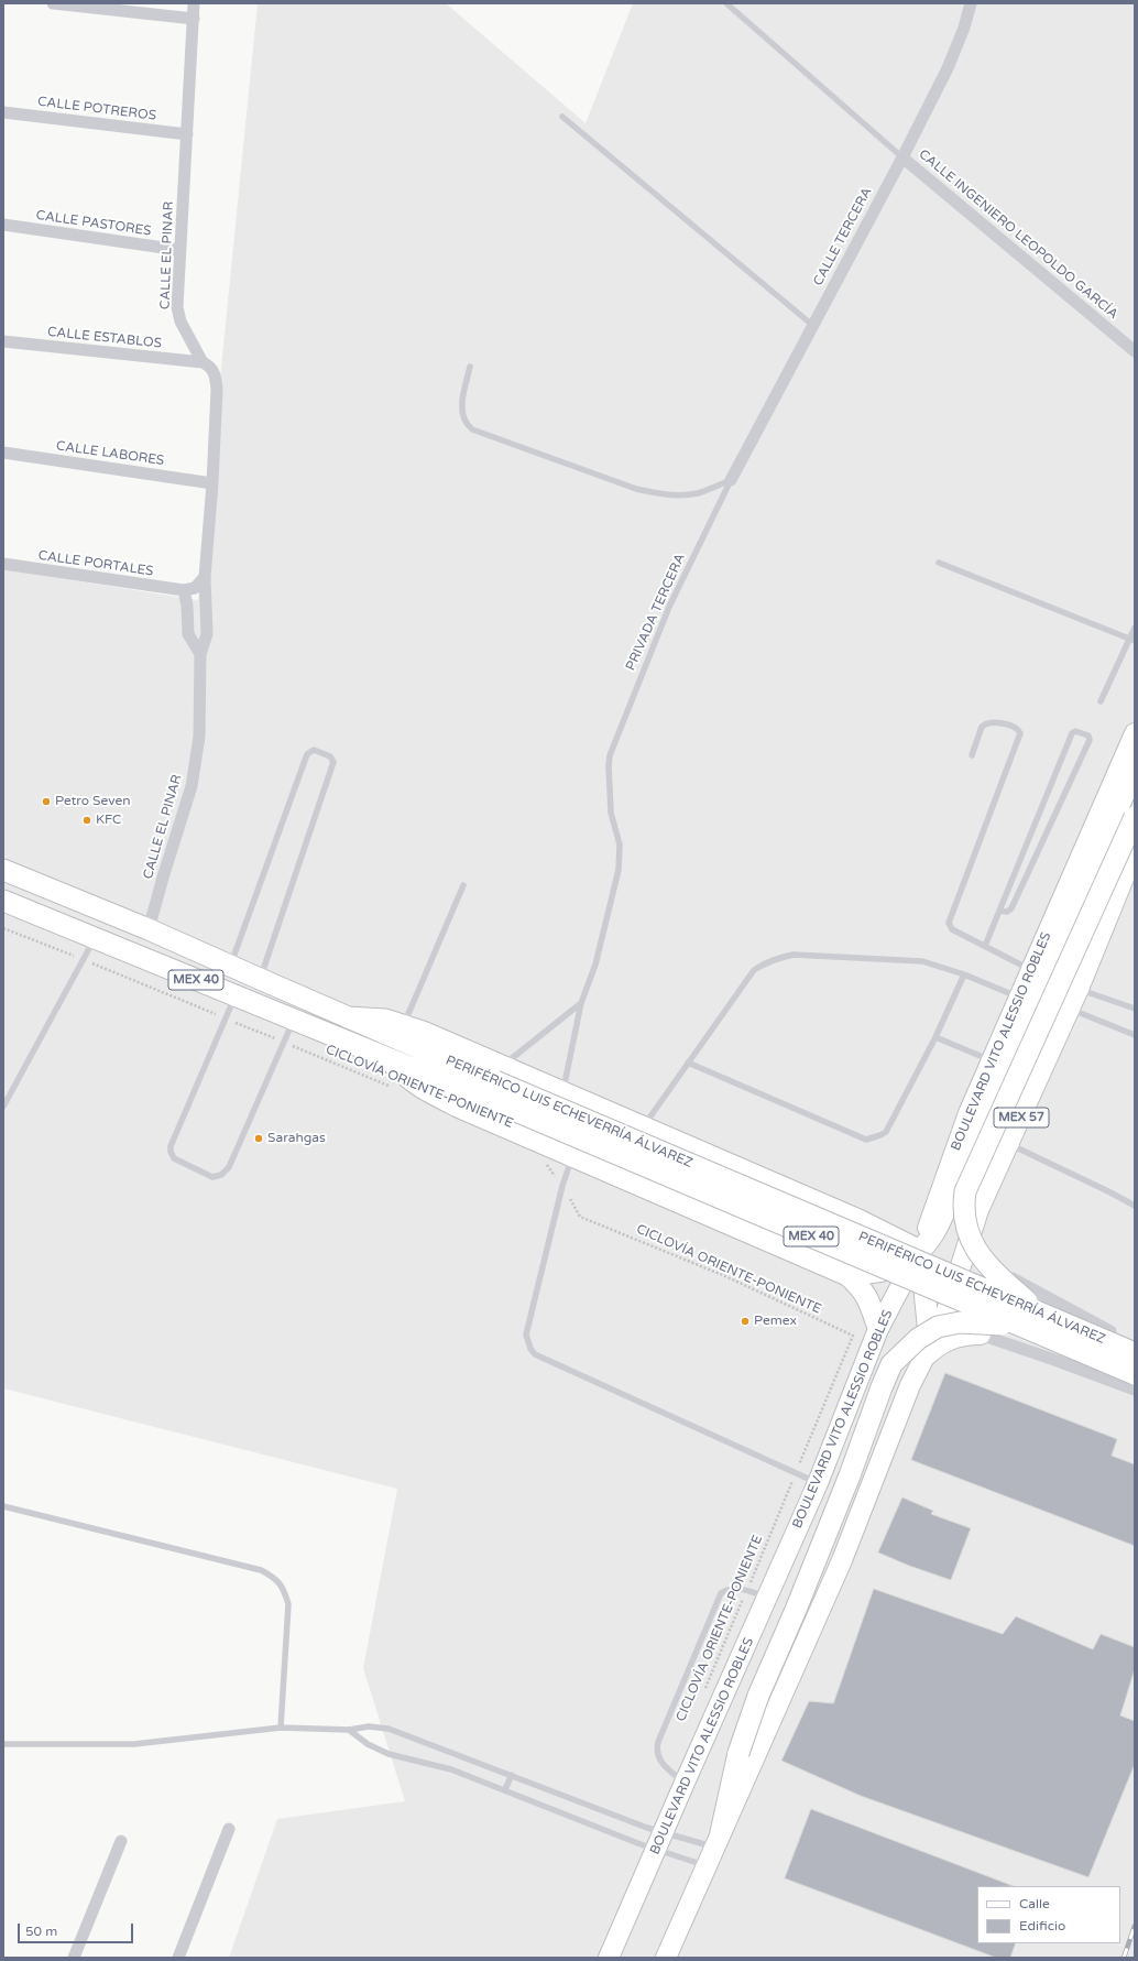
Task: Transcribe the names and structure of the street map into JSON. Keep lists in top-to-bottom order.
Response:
{
  "streets": {
    "highway": ["MEX 40", "PERIFÉRICO LUIS ECHEVERRÍA ÁLVAREZ"],
    "main road": ["BOULEVARD VITO ALESSIO ROBLES", "MEX 57"],
    "street": [
      "CALLE POTREROS",
      "CALLE PASTORES",
      "CALLE INGENIERO LEOPOLDO GARCÍA",
      "CALLE TERCERA",
      "CALLE EL PINAR",
      "CALLE ESTABLOS",
      "CALLE LABORES",
      "CALLE PORTALES"
    ],
    "lane": ["PRIVADA TERCERA"],
    "path": ["CICLOVÍA ORIENTE-PONIENTE"]
  },
  "crossings": [
    ["CALLE POTREROS", "CALLE EL PINAR"],
    ["CALLE PASTORES", "CALLE EL PINAR"],
    ["CALLE INGENIERO LEOPOLDO GARCÍA", "CALLE TERCERA"],
    ["CALLE TERCERA", "PRIVADA TERCERA"],
    ["CALLE EL PINAR", "CALLE ESTABLOS"],
    ["CALLE EL PINAR", "CALLE LABORES"],
    ["CALLE EL PINAR", "CALLE PORTALES"],
    ["CALLE EL PINAR", "PERIFÉRICO LUIS ECHEVERRÍA ÁLVAREZ"]
  ],
  "places": [
    "Petro Seven",
    "KFC",
    "Sarahgas",
    "Pemex"
  ],
  "legend": ["Calle", "Edificio"],
  "scale_bar": "50 m"
}
